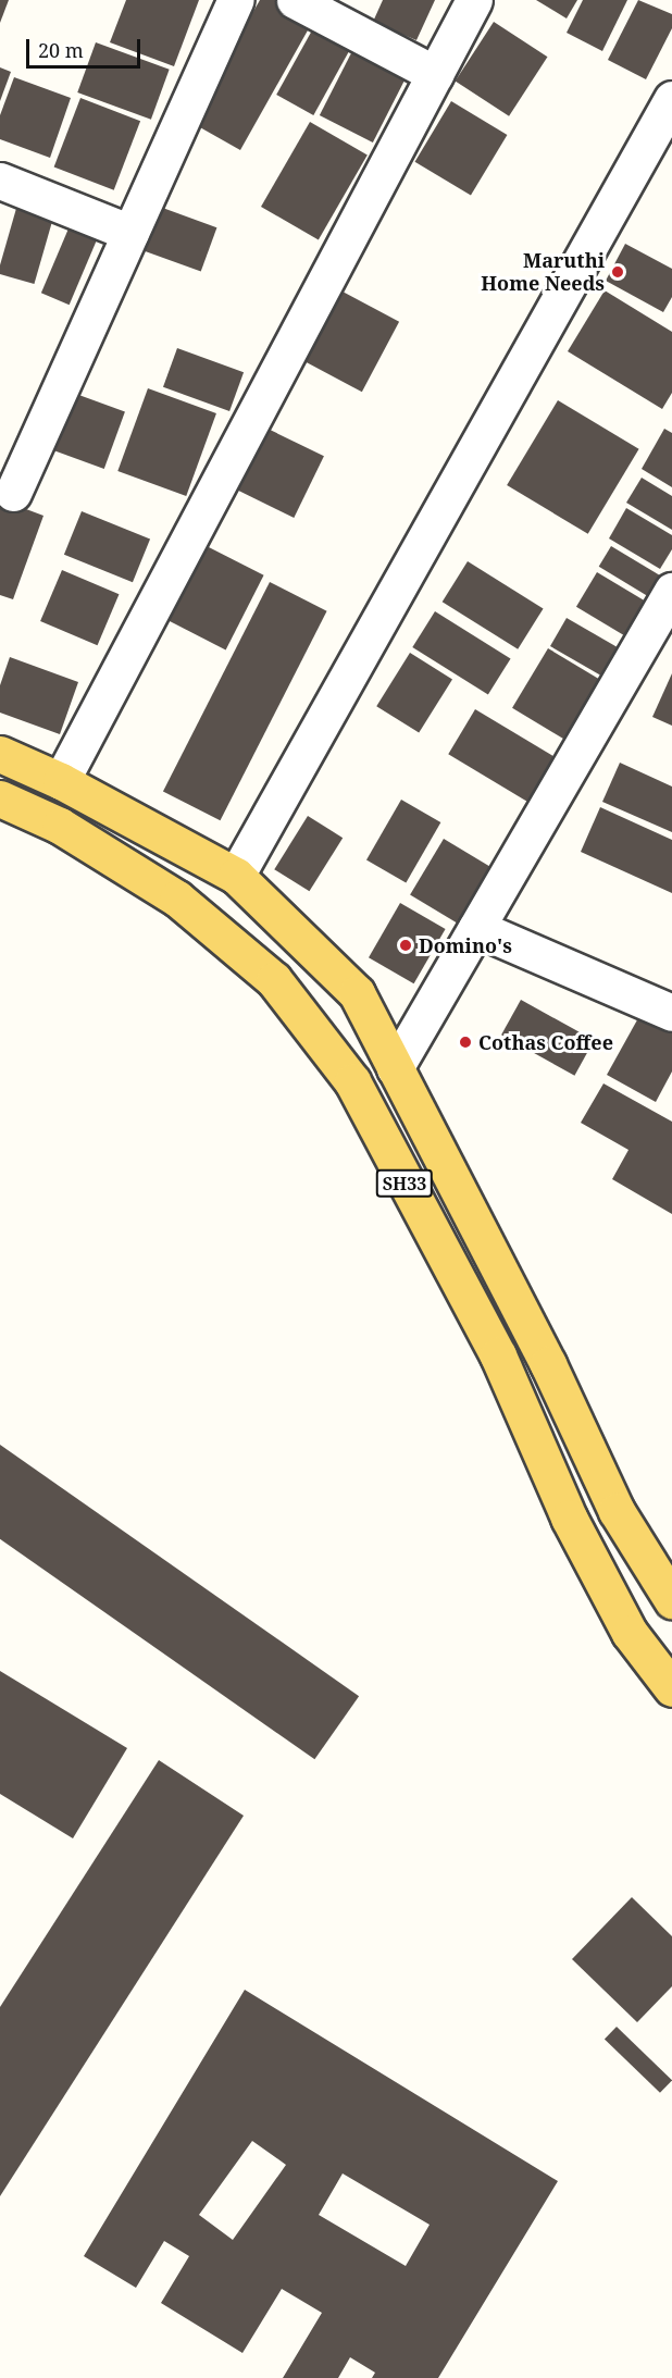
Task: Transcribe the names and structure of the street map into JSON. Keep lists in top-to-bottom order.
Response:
{
  "streets": {
    "main road": ["SH33"]
  },
  "places": ["Maruthi Home Needs", "Domino's", "Cothas Coffee"],
  "scale_bar": "20 m"
}
